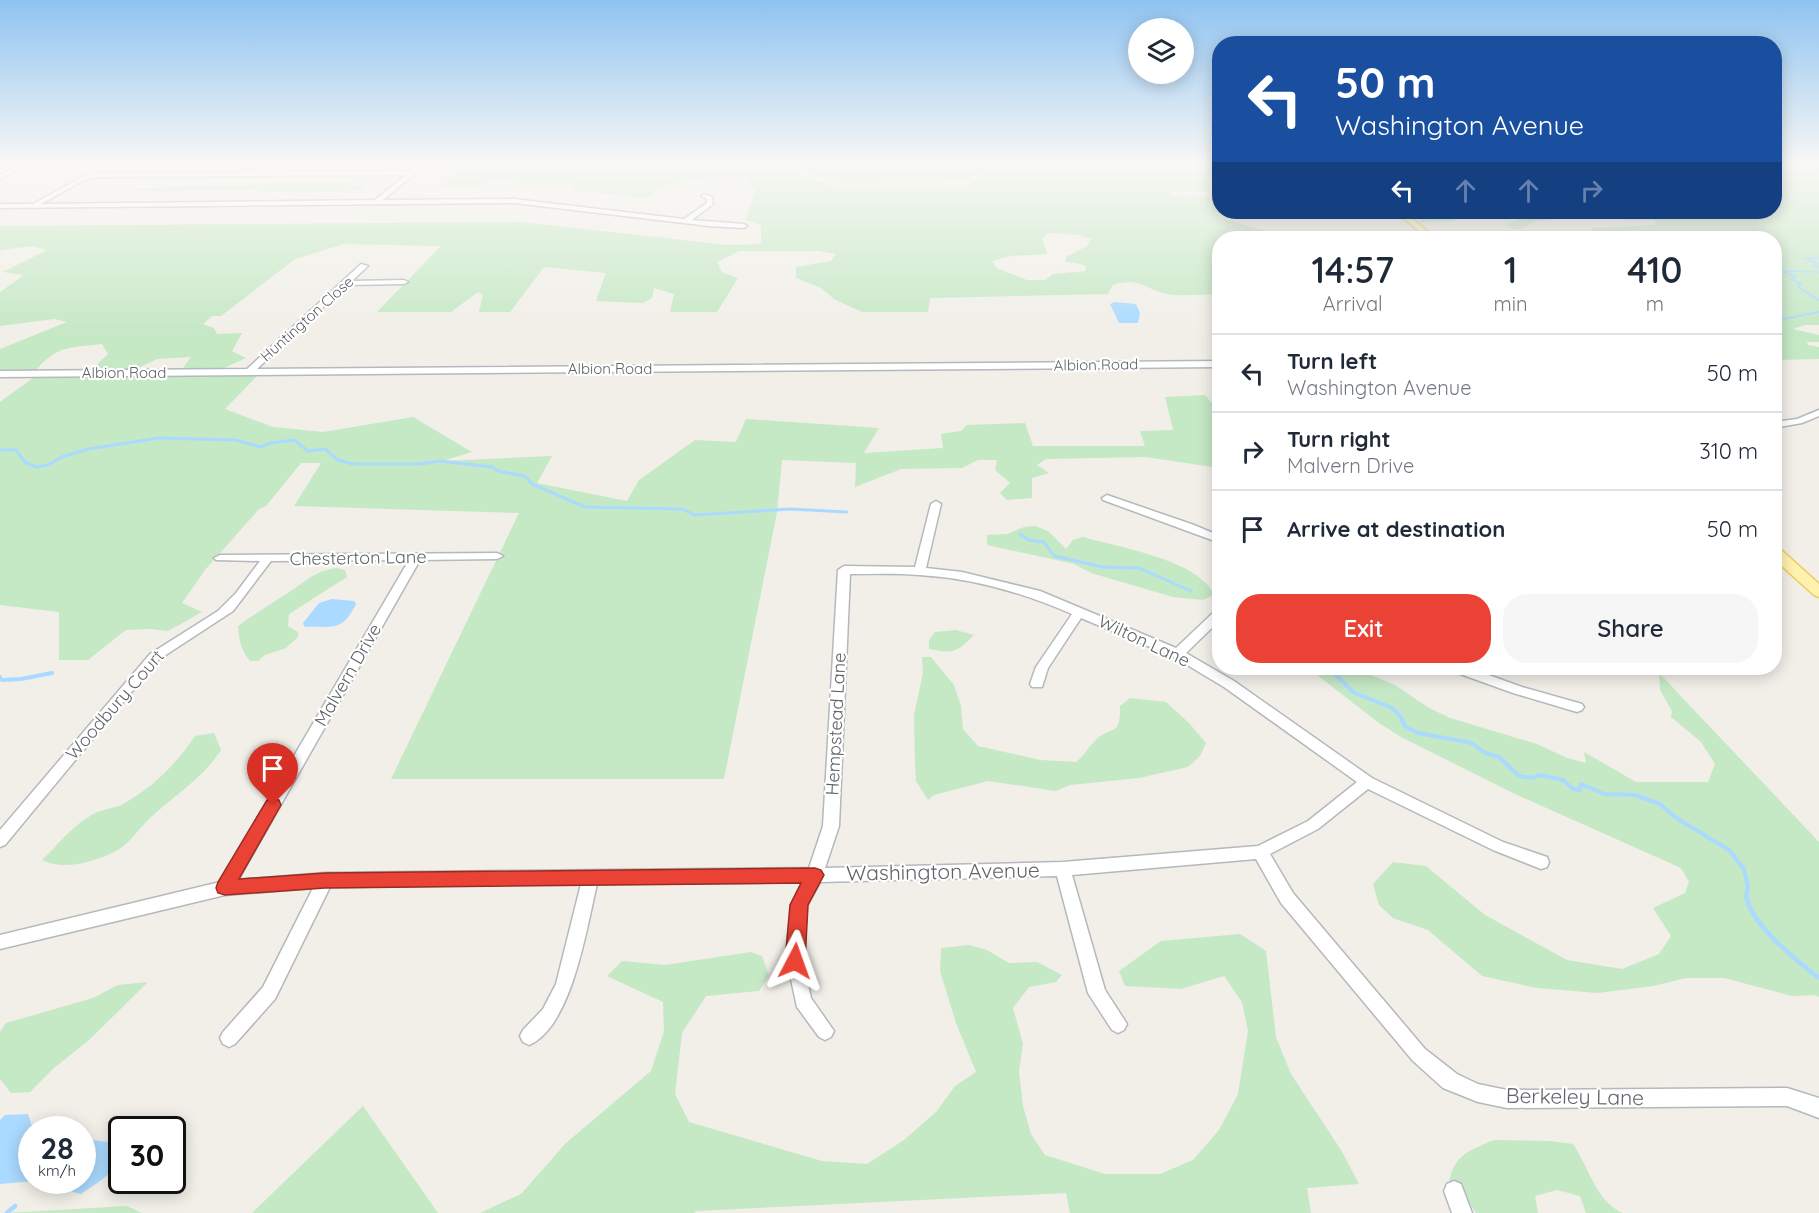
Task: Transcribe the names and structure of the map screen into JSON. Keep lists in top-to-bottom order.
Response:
{
  "streets": {
    "street": [
      "Huntington Close",
      "Albion Road",
      "Chesterton Lane",
      "Wilton Lane",
      "Malvern Drive",
      "Woodbury Court",
      "Hempstead Lane",
      "Washington Avenue",
      "Berkeley Lane"
    ]
  },
  "crossings": [
    ["Huntington Close", "Albion Road"],
    ["Chesterton Lane", "Malvern Drive"],
    ["Chesterton Lane", "Woodbury Court"],
    ["Wilton Lane", "Hempstead Lane"],
    ["Wilton Lane", "Washington Avenue"],
    ["Malvern Drive", "Washington Avenue"],
    ["Hempstead Lane", "Washington Avenue"],
    ["Washington Avenue", "Berkeley Lane"]
  ],
  "page": {
    "turn": ["50 m", "Washington Avenue"],
    "eta": [
      "14:57",
      "Arrival",
      "1",
      "min",
      "410",
      "m"
    ],
    "list": [
      {
        "name": "Turn left",
        "note": "Washington Avenue",
        "value": "50 m"
      },
      {
        "name": "Turn right",
        "note": "Malvern Drive",
        "value": "310 m"
      },
      {
        "name": "Arrive at destination",
        "value": "50 m"
      }
    ],
    "buttons": ["Exit", "Share"],
    "speed": "28 km/h",
    "limit": "30"
  }
}
